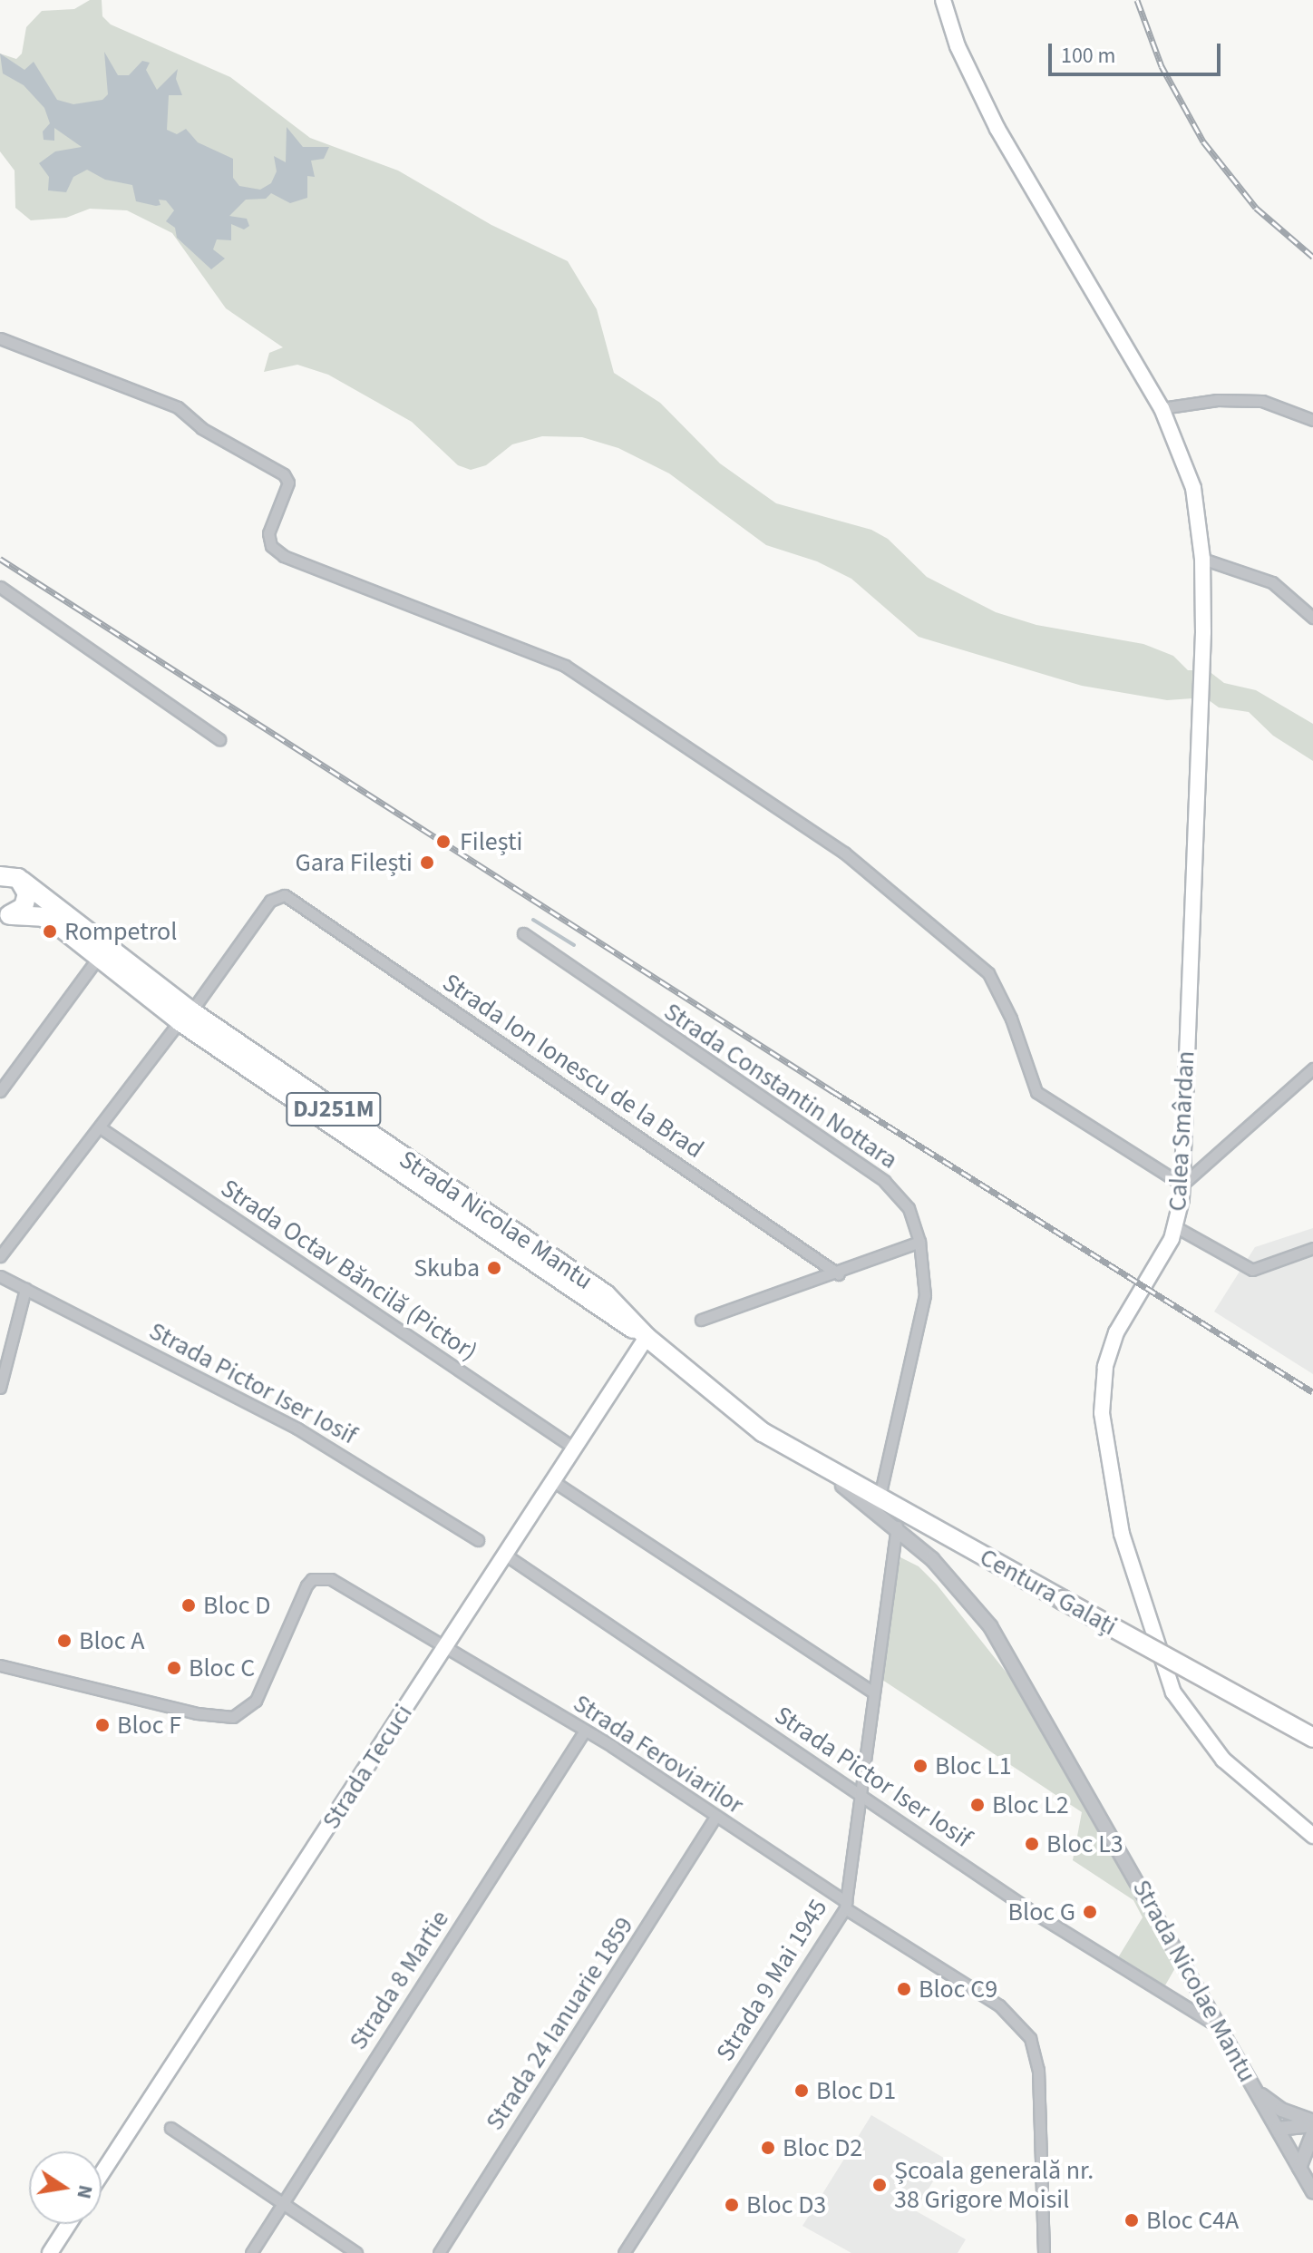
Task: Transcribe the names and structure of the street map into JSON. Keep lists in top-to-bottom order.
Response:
{
  "streets": {
    "highway": ["DJ251M", "Centura Galați"],
    "main road": ["Calea Smârdan", "Strada Tecuci"],
    "street": [
      "Strada Ion Ionescu de la Brad",
      "Strada Constantin Nottara",
      "Strada Nicolae Mantu",
      "Strada Octav Băncilă (Pictor)",
      "Strada Pictor Iser Iosif",
      "Strada Feroviarilor",
      "Strada 8 Martie",
      "Strada 9 Mai 1945",
      "Strada 24 Ianuarie 1859"
    ]
  },
  "crossings": [
    ["Strada Ion Ionescu de la Brad", "DJ251M"],
    ["Strada Constantin Nottara", "Centura Galați"],
    ["DJ251M", "Strada Nicolae Mantu"],
    ["DJ251M", "Centura Galați"],
    ["DJ251M", "Strada Tecuci"],
    ["DJ251M", "Strada 9 Mai 1945"],
    ["Strada Nicolae Mantu", "Strada Pictor Iser Iosif"],
    ["Strada Nicolae Mantu", "Strada 9 Mai 1945"],
    ["Strada Octav Băncilă (Pictor)", "Strada Tecuci"],
    ["Strada Pictor Iser Iosif", "Strada Tecuci"],
    ["Strada Pictor Iser Iosif", "Strada 9 Mai 1945"],
    ["Strada Feroviarilor", "Strada Tecuci"],
    ["Strada Feroviarilor", "Strada 8 Martie"],
    ["Strada Feroviarilor", "Strada 9 Mai 1945"],
    ["Strada Feroviarilor", "Strada 24 Ianuarie 1859"]
  ],
  "places": [
    "Filești",
    "Gara Filești",
    "Rompetrol",
    "Skuba",
    "Bloc D",
    "Bloc A",
    "Bloc C",
    "Bloc F",
    "Bloc L1",
    "Bloc L2",
    "Bloc L3",
    "Bloc G",
    "Bloc C9",
    "Bloc D1",
    "Bloc D2",
    "Școala generală nr. 38 Grigore Moisil",
    "Bloc D3",
    "Bloc C4A"
  ],
  "scale_bar": "100 m",
  "north": "right"
}
